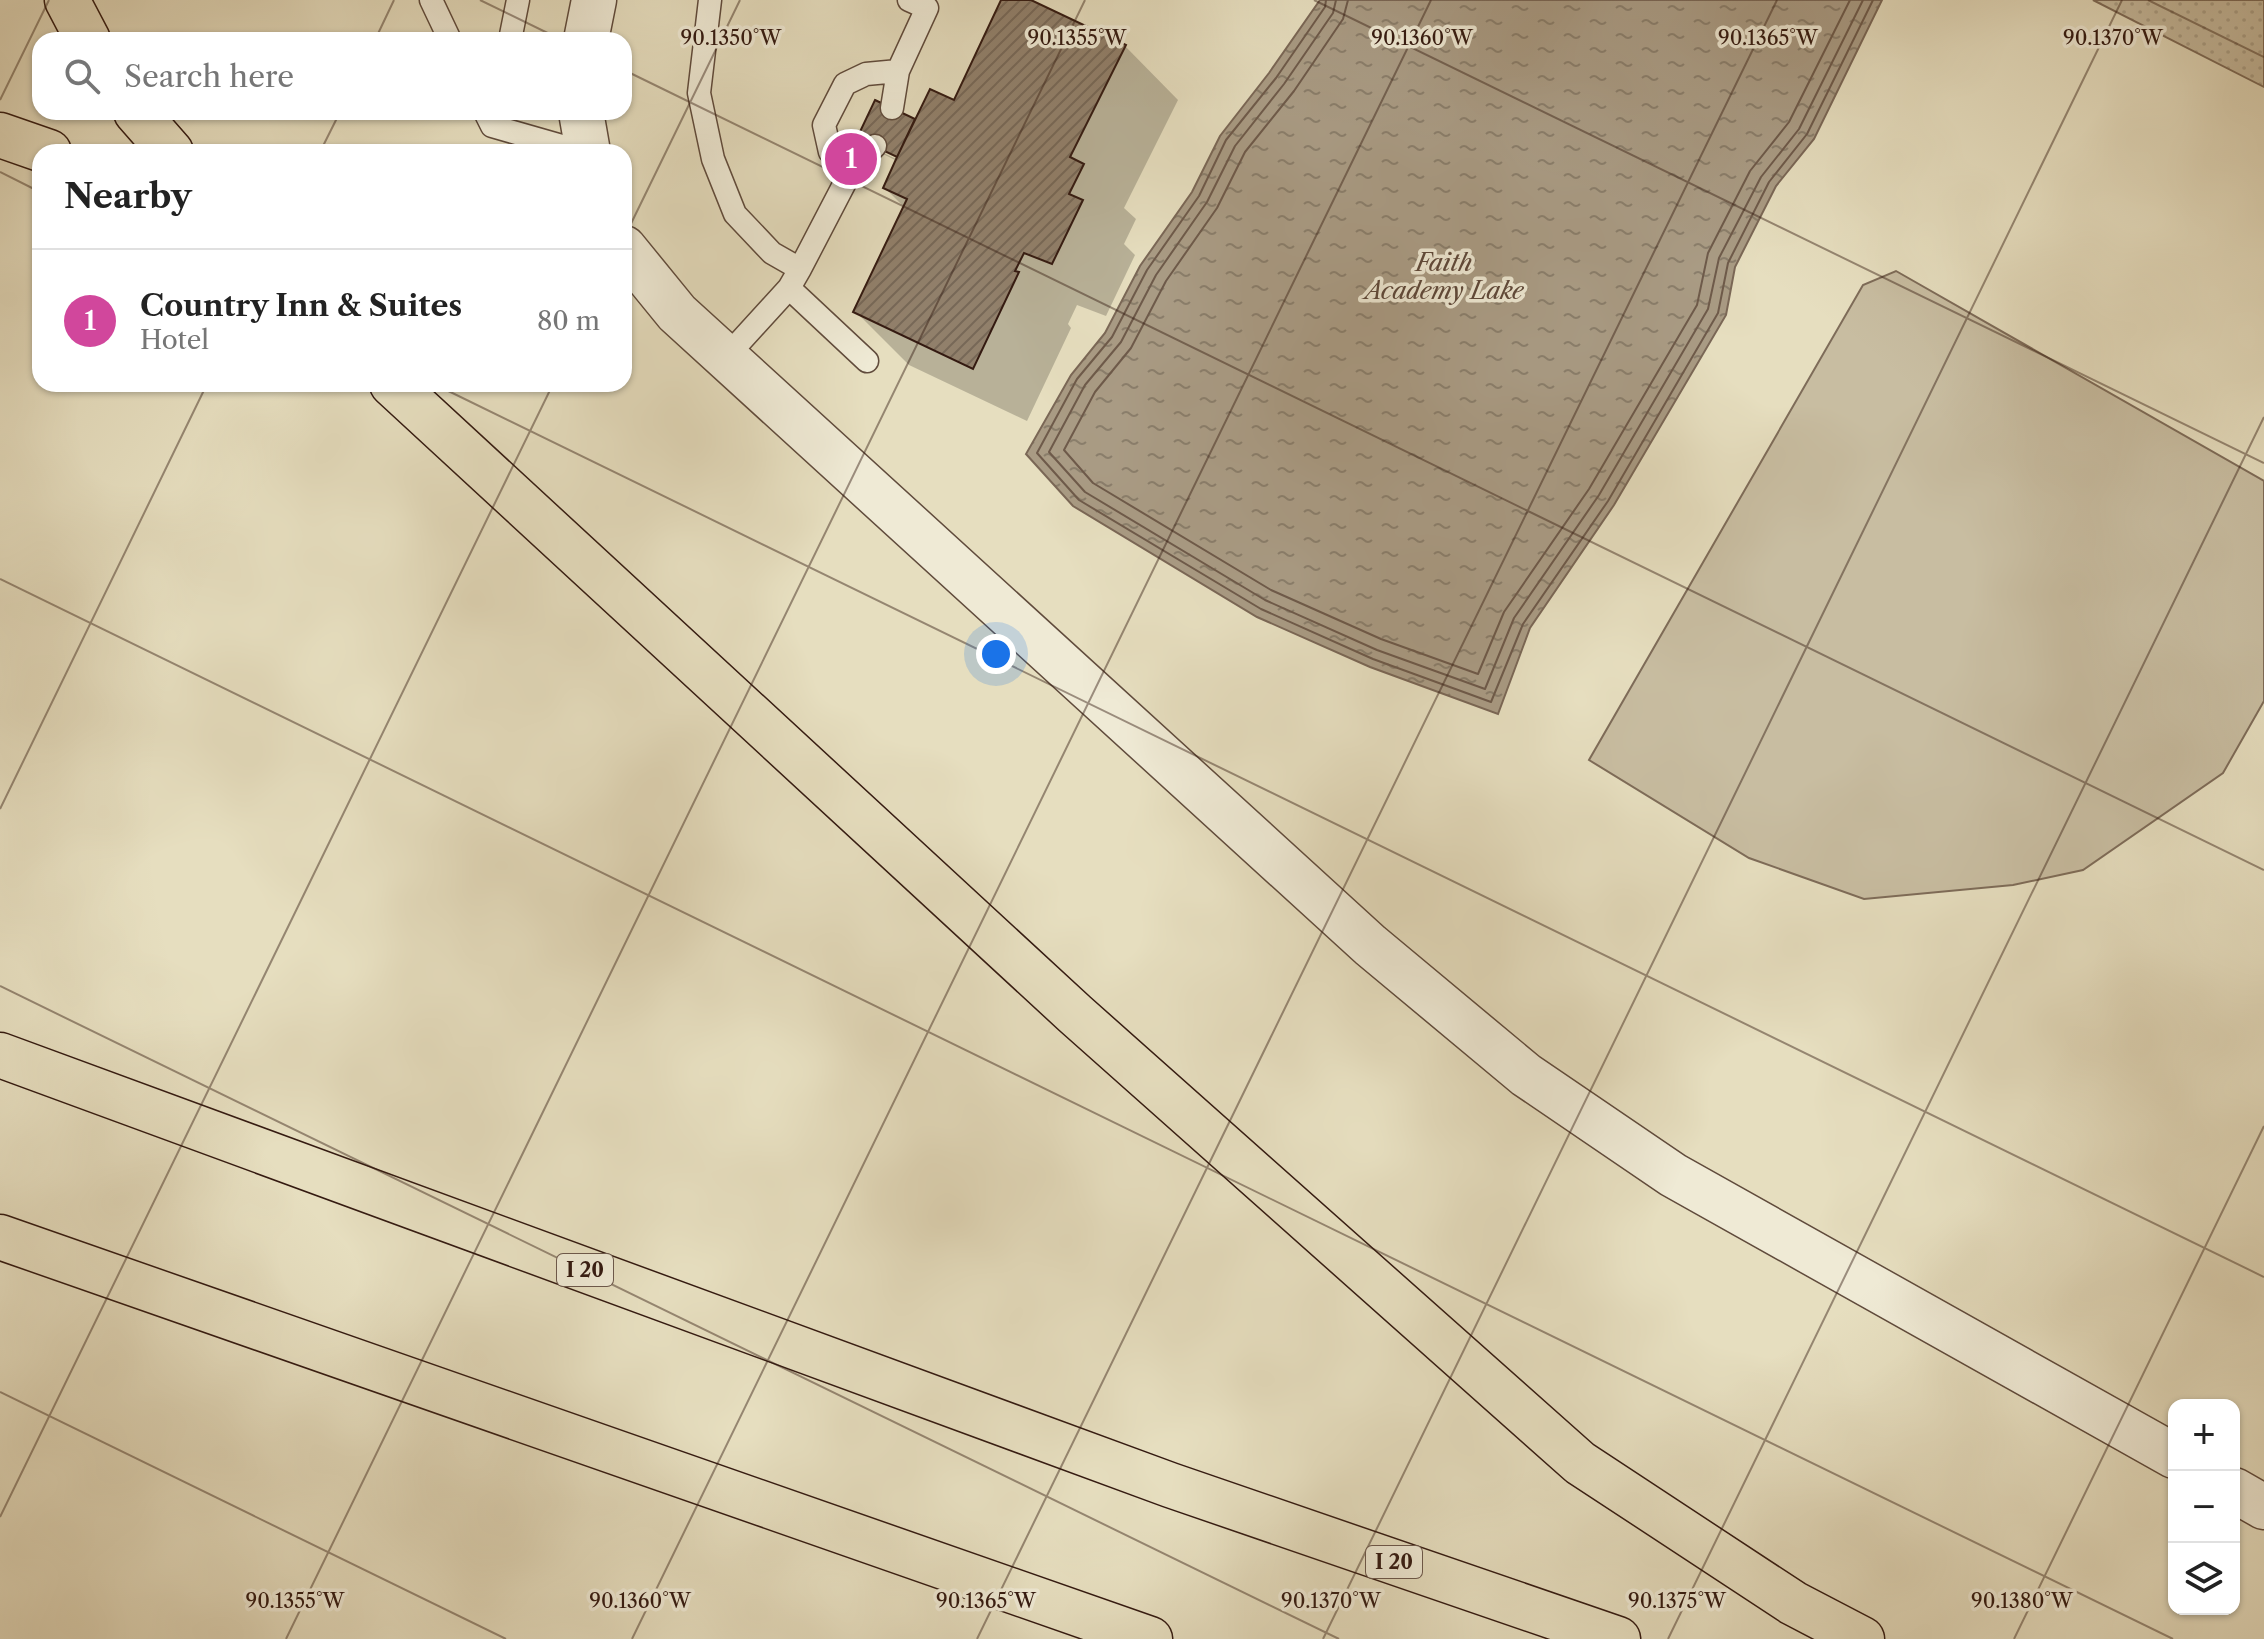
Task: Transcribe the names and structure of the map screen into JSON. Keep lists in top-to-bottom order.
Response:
{
  "streets": {
    "highway": ["I 20"]
  },
  "water": ["Faith Academy Lake"],
  "page": {
    "search": "Search here",
    "pins": "1",
    "heading": "Nearby",
    "list": [
      {
        "mark": "1",
        "name": "Country Inn & Suites",
        "note": "Hotel",
        "value": "80 m"
      }
    ],
    "map_buttons": ["+", "−"]
  },
  "coordinates": [
    "90.1350°W",
    "90.1355°W",
    "90.1360°W",
    "90.1365°W",
    "90.1370°W",
    "90.1375°W",
    "90.1380°W"
  ]
}
